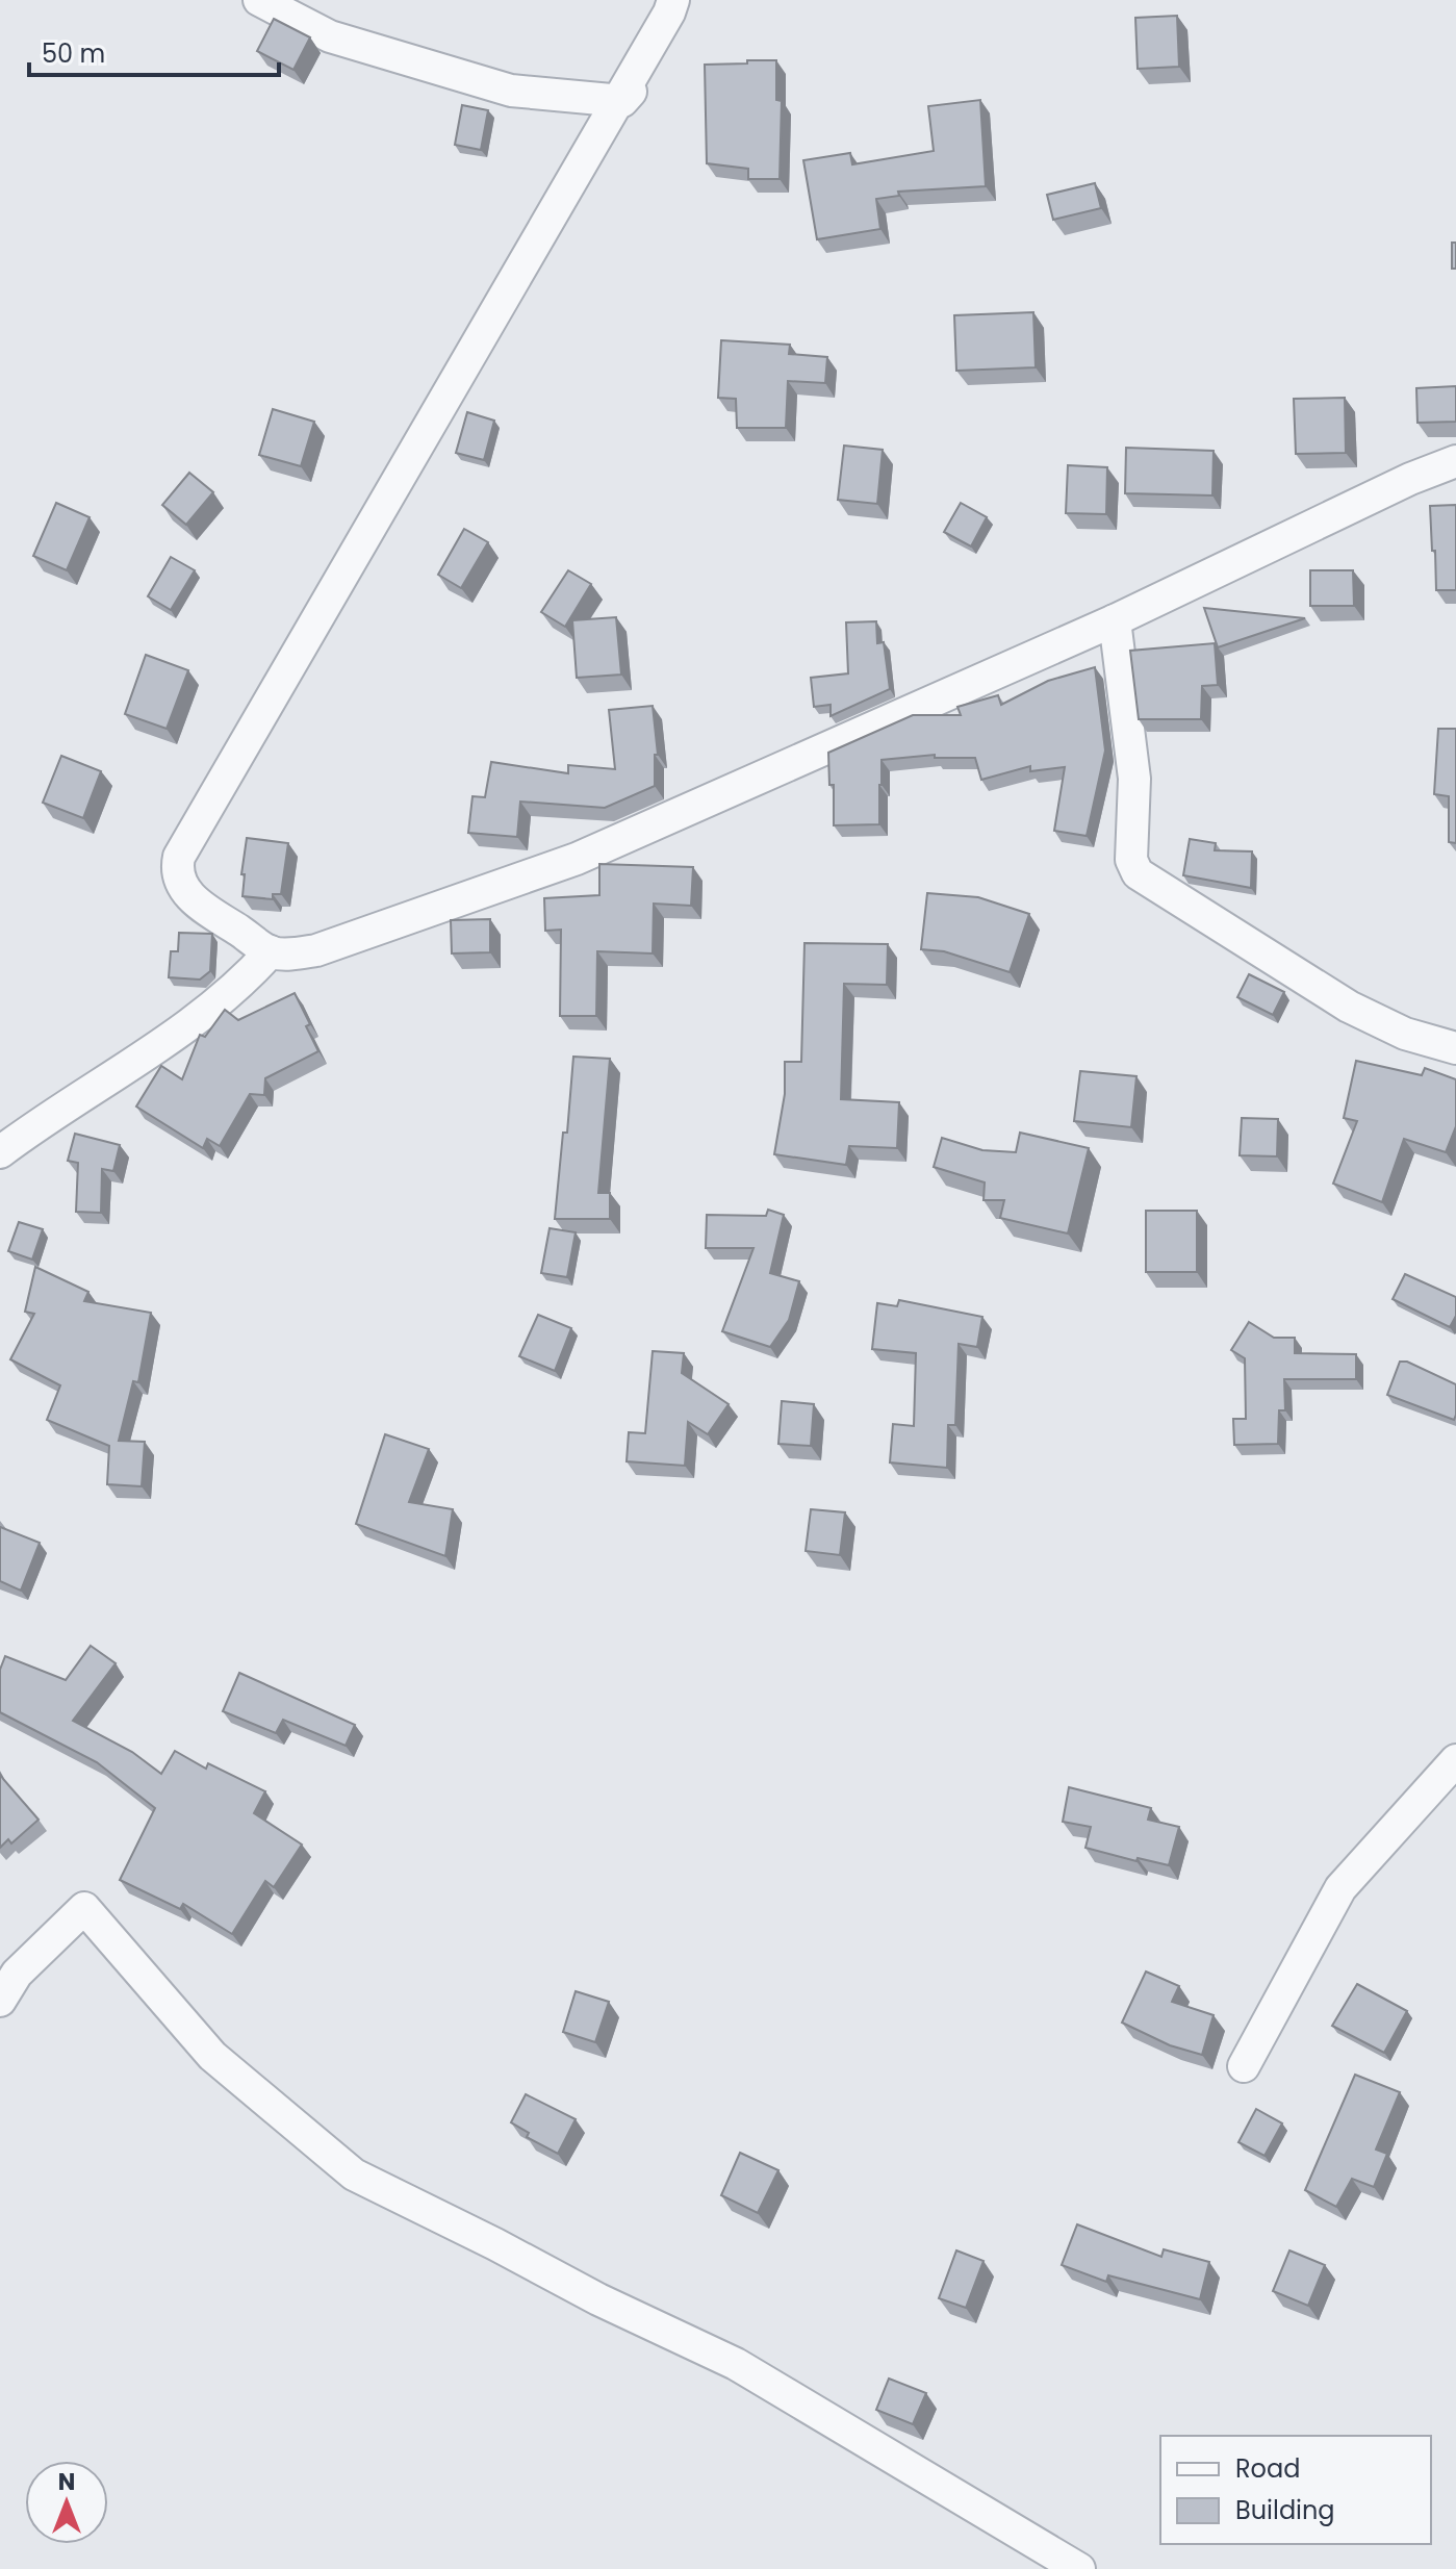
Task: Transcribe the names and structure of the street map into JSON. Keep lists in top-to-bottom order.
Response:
{
  "legend": ["Road", "Building"],
  "scale_bar": "50 m",
  "north": "top"
}
